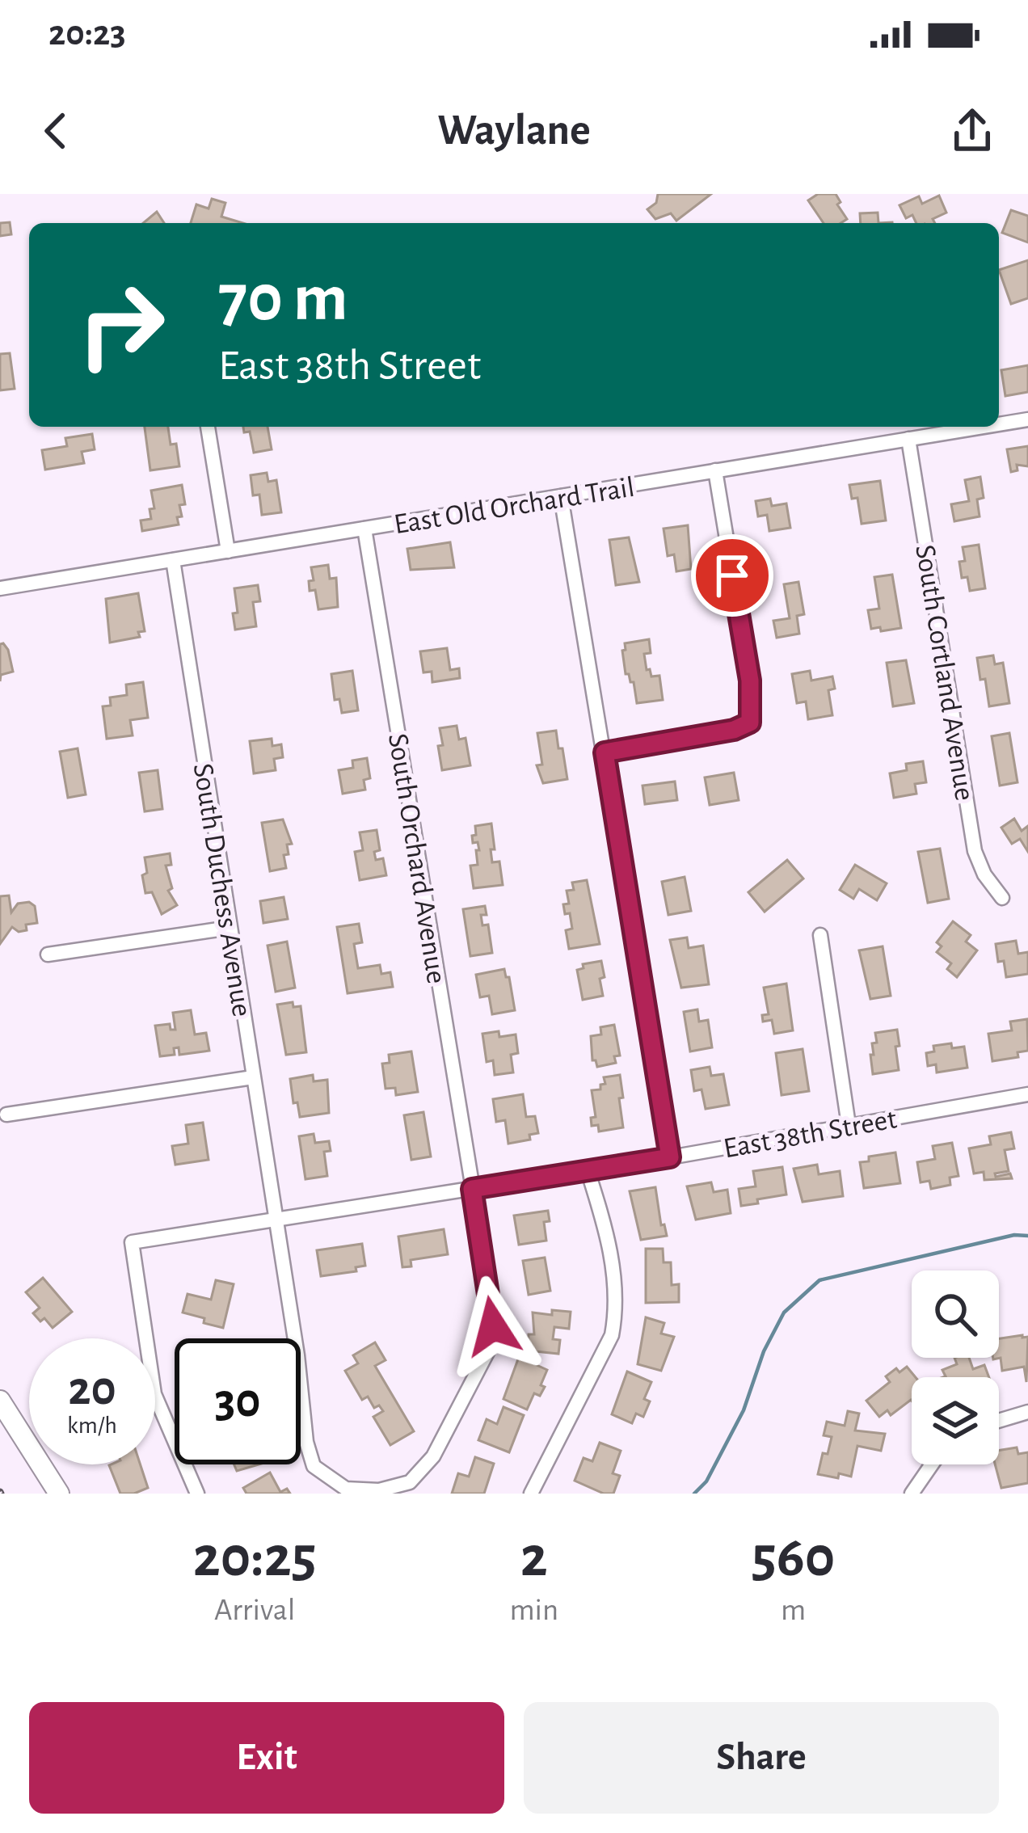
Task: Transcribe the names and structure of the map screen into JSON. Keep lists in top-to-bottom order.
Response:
{
  "streets": {
    "street": [
      "East Old Orchard Trail",
      "South Cortland Avenue",
      "South Orchard Avenue",
      "South Duchess Avenue",
      "East 38th Street"
    ]
  },
  "crossings": [
    ["East Old Orchard Trail", "South Cortland Avenue"],
    ["East Old Orchard Trail", "South Orchard Avenue"],
    ["East Old Orchard Trail", "South Duchess Avenue"],
    ["South Orchard Avenue", "South Duchess Avenue"],
    ["South Orchard Avenue", "East 38th Street"],
    ["South Duchess Avenue", "East 38th Street"]
  ],
  "page": {
    "status": "20:23",
    "header": "Waylane",
    "turn": ["70 m", "East 38th Street"],
    "speed": "20 km/h",
    "limit": "30",
    "eta": [
      "20:25",
      "Arrival",
      "2",
      "min",
      "560",
      "m"
    ],
    "buttons": ["Exit", "Share"]
  }
}
